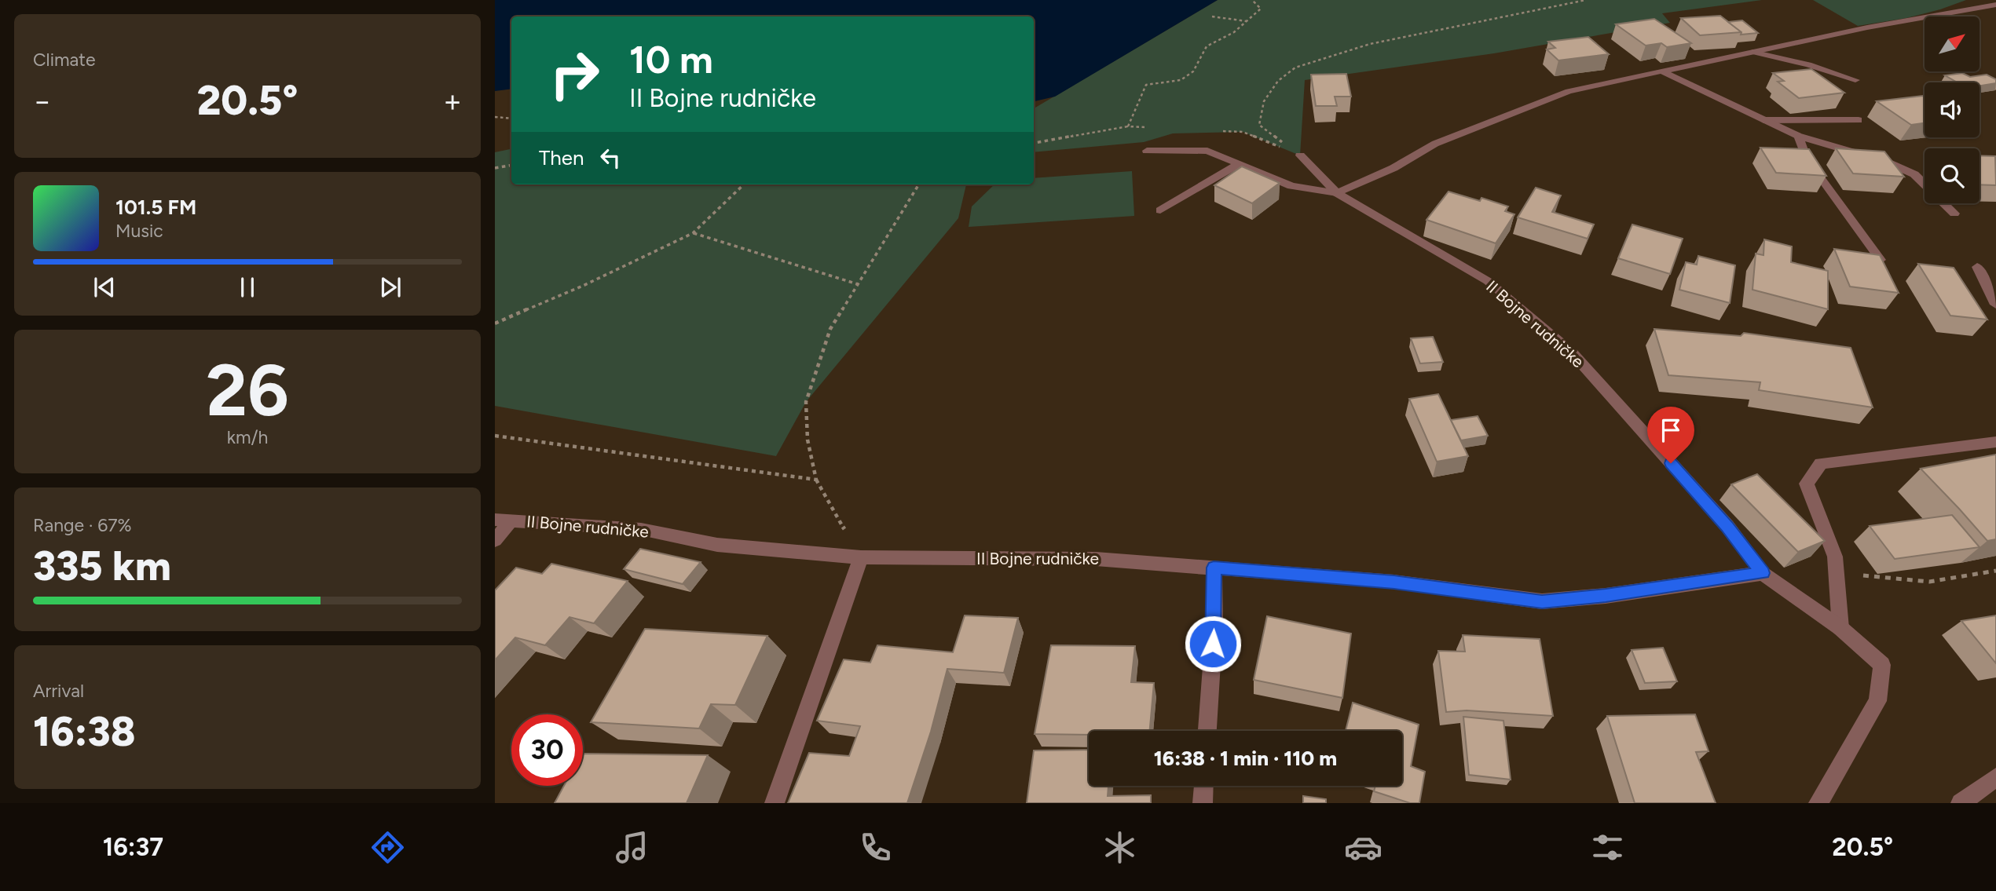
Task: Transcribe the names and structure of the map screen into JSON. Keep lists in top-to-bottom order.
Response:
{
  "streets": {
    "street": ["II Bojne rudničke"]
  },
  "north": "top right",
  "page": {
    "tile": [
      "Climate",
      ["26", "km/h"],
      ["Range · 67%", "335 km"],
      ["Arrival", "16:38"]
    ],
    "turn": ["10 m", "II Bojne rudničke"],
    "heat": ["−", "20.5°", "+"],
    "then": "Then",
    "song": ["101.5 FM", "Music"],
    "limit": "30",
    "trip": "16:38 · 1 min · 110 m",
    "tabs": ["16:37", "20.5°"]
  }
}
